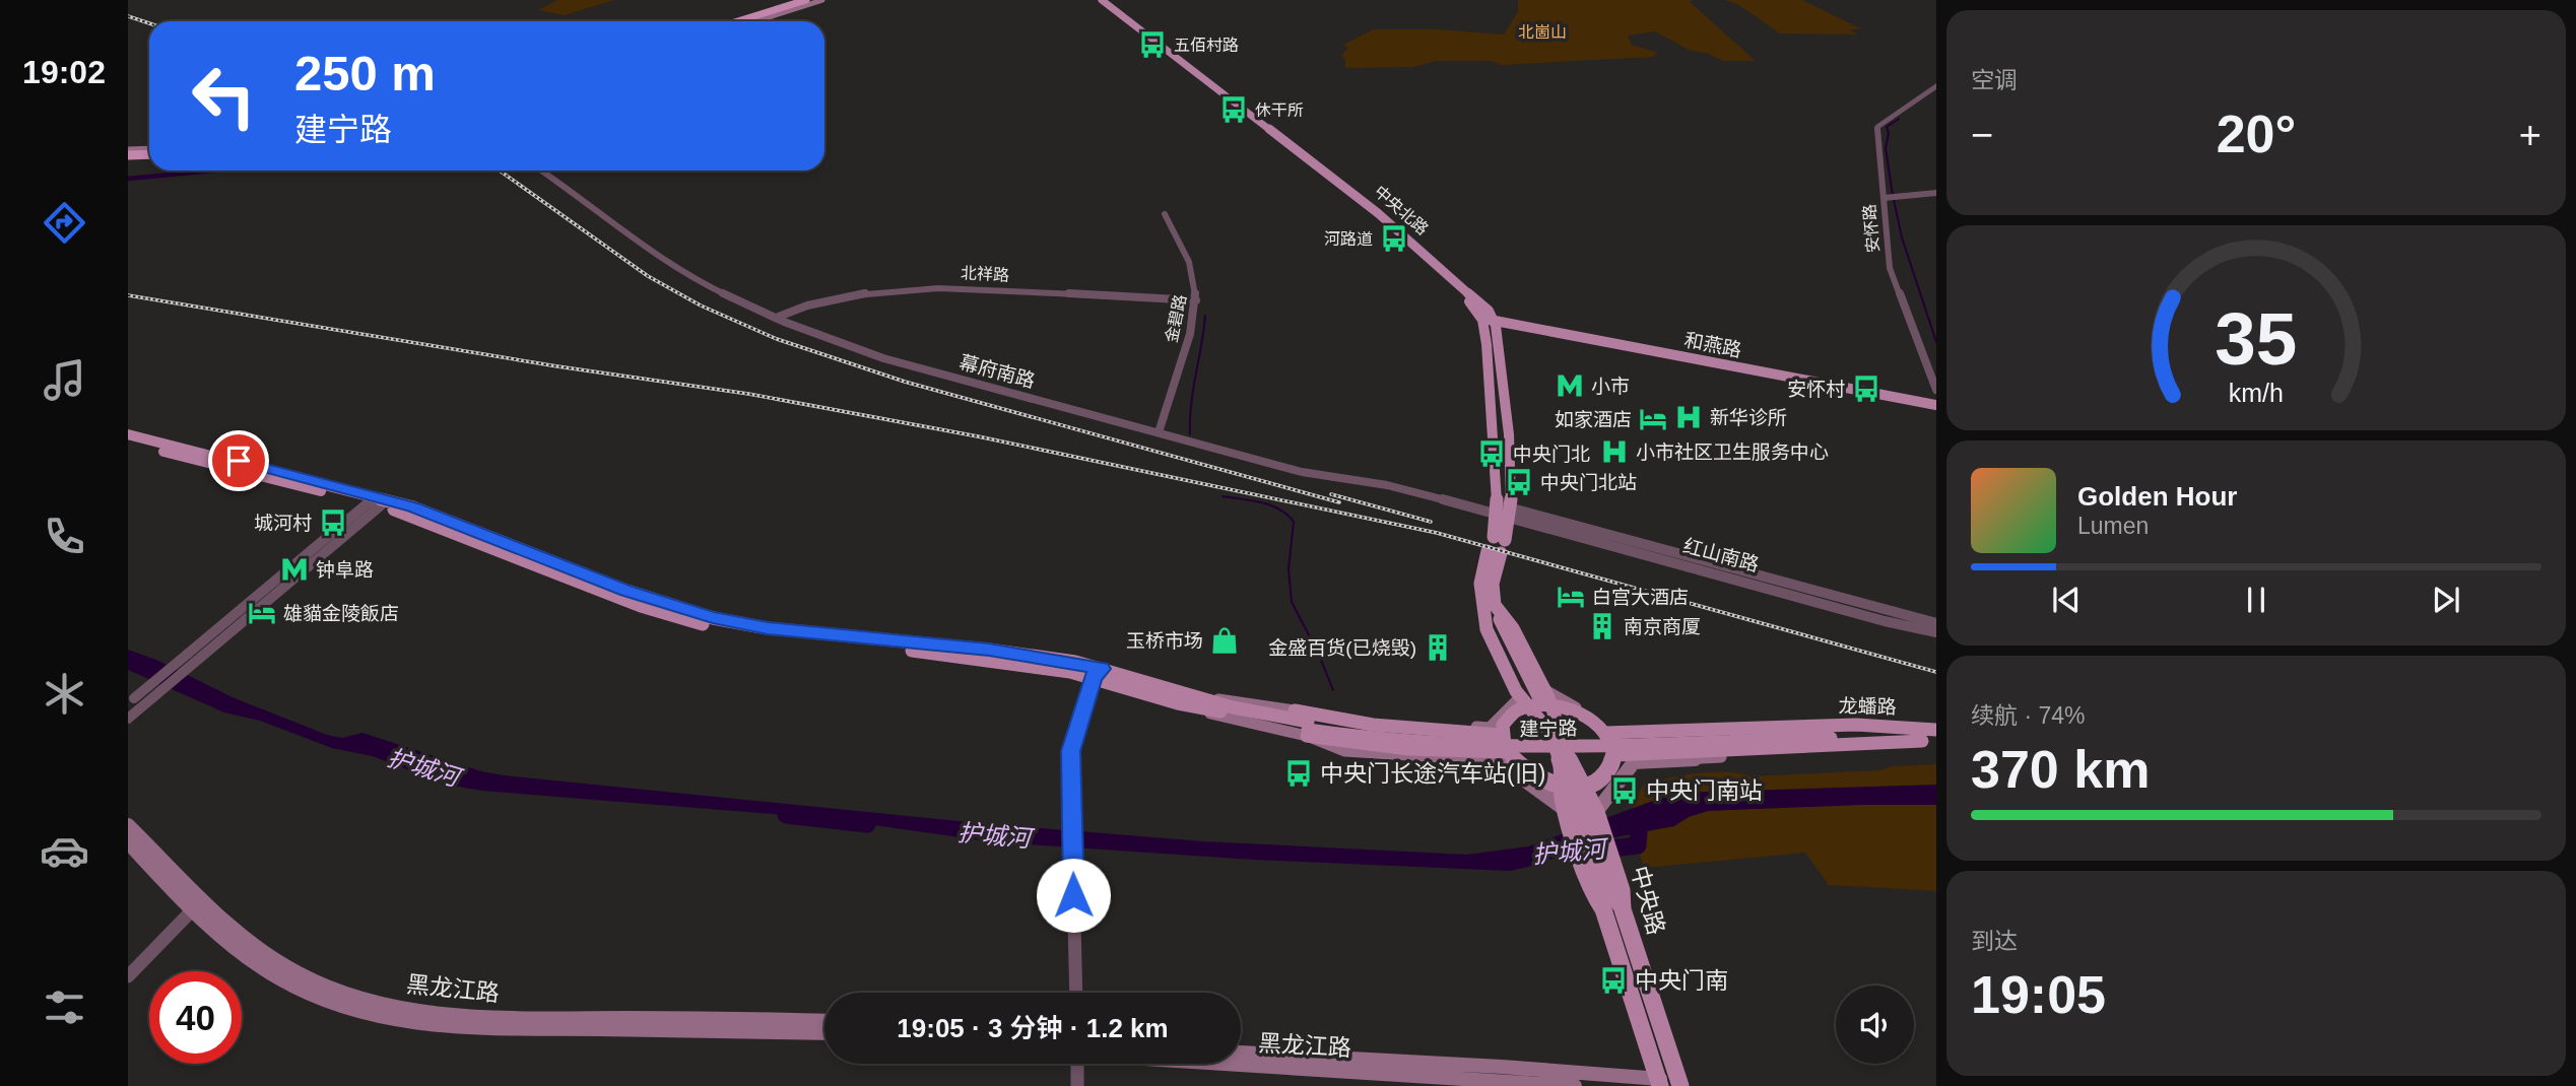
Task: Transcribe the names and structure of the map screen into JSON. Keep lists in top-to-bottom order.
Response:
{
  "streets": {
    "main road": [
      "中央北路",
      "和燕路",
      "龙蟠路",
      "建宁路",
      "中央路",
      "黑龙江路"
    ],
    "street": [
      "安怀路",
      "北祥路",
      "金碧路",
      "幕府南路",
      "红山南路"
    ]
  },
  "crossings": [
    ["中央北路", "和燕路"],
    ["北祥路", "金碧路"],
    ["北祥路", "幕府南路"],
    ["金碧路", "幕府南路"],
    ["幕府南路", "红山南路"],
    ["龙蟠路", "建宁路"],
    ["中央路", "黑龙江路"]
  ],
  "water": ["护城河"],
  "parks": ["北崮山"],
  "places": {
    "bus stop": [
      "五佰村路",
      "休干所",
      "河路道",
      "安怀村",
      "中央门北",
      "中央门北站",
      "城河村",
      "中央门长途汽车站(旧)",
      "中央门南站",
      "中央门南"
    ],
    "metro station": ["小市", "钟阜路"],
    "hospital": ["新华诊所", "小市社区卫生服务中心"],
    "hotel": ["如家酒店", "白宫大酒店", "雄貓金陵飯店"],
    "building": ["南京商厦", "金盛百货(已烧毁)"],
    "shop": ["玉桥市场"]
  },
  "page": {
    "tabs": "19:02",
    "tile": [
      "空调",
      ["续航 · 74%", "370 km"],
      ["到达", "19:05"]
    ],
    "turn": ["250 m", "建宁路"],
    "heat": ["−", "20°", "+"],
    "song": ["Golden Hour", "Lumen"],
    "limit": "40",
    "trip": "19:05 · 3 分钟 · 1.2 km",
    "gauge": ["35", "km/h"]
  }
}
